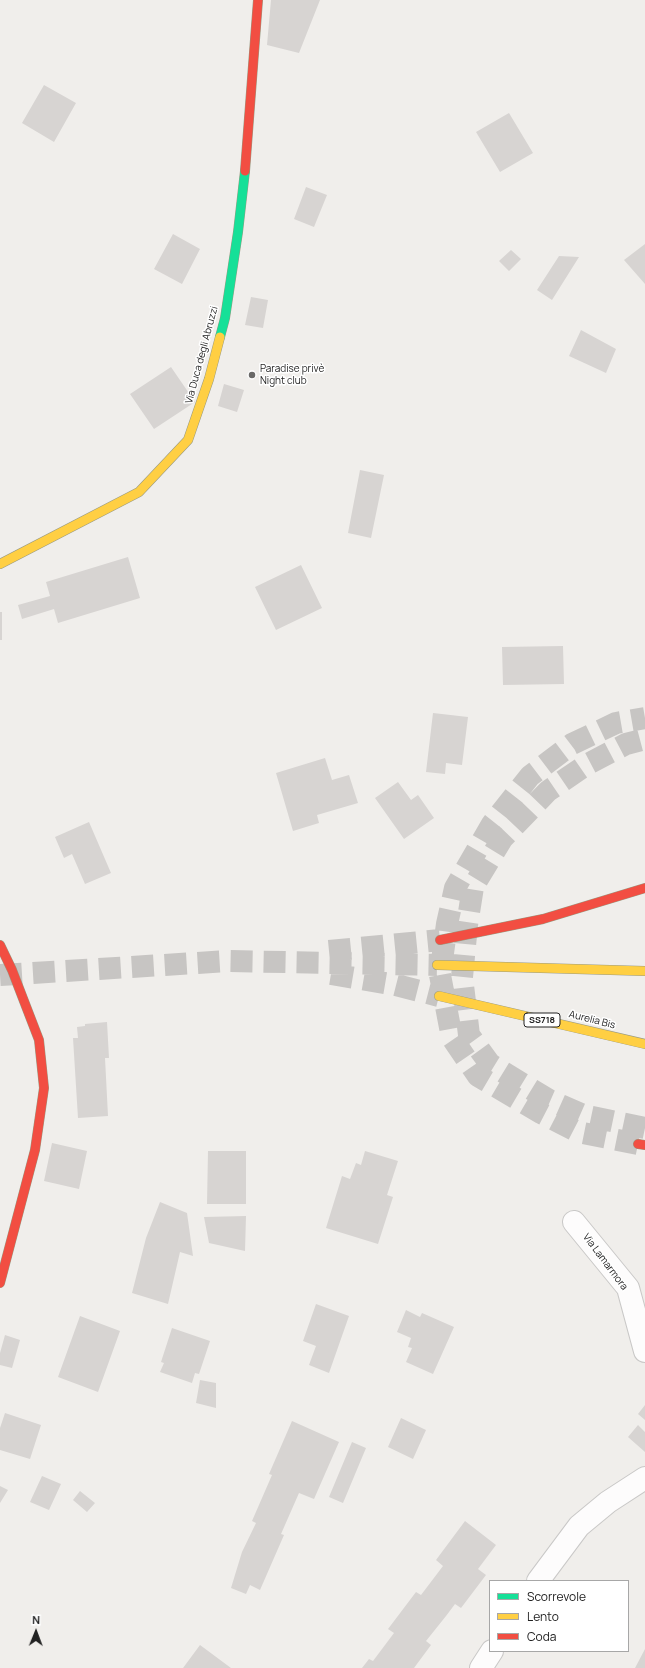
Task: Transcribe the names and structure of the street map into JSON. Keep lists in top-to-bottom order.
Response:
{
  "streets": {
    "main road": ["Via Duca degli Abruzzi", "SS718", "Aurelia Bis"],
    "street": ["Via Lamarmora"]
  },
  "places": ["Paradise privè Night club"],
  "legend": ["Scorrevole", "Lento", "Coda"],
  "north": "top"
}
